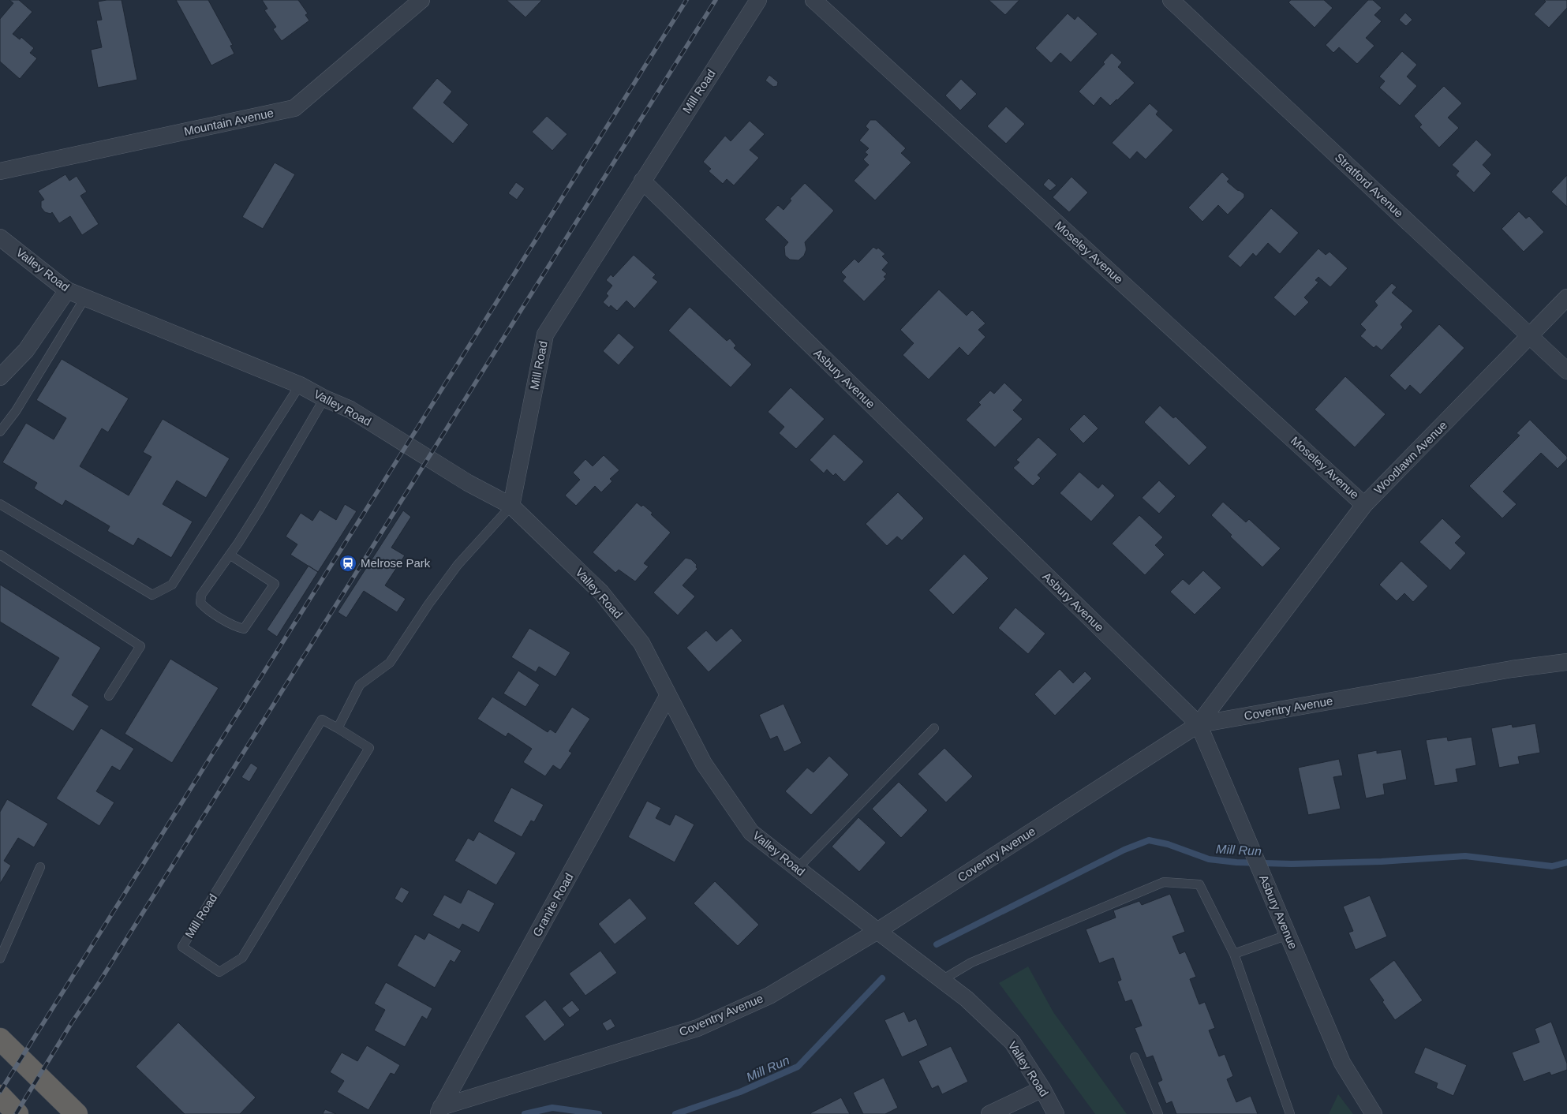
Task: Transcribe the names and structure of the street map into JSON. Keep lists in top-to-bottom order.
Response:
{
  "streets": {
    "street": [
      "Mill Road",
      "Mountain Avenue",
      "Stratford Avenue",
      "Moseley Avenue",
      "Valley Road",
      "Asbury Avenue",
      "Woodlawn Avenue",
      "Coventry Avenue",
      "Granite Road"
    ]
  },
  "crossings": [
    ["Mill Road", "Valley Road"],
    ["Mill Road", "Asbury Avenue"],
    ["Stratford Avenue", "Woodlawn Avenue"],
    ["Moseley Avenue", "Woodlawn Avenue"],
    ["Valley Road", "Coventry Avenue"],
    ["Valley Road", "Granite Road"],
    ["Asbury Avenue", "Woodlawn Avenue"],
    ["Asbury Avenue", "Coventry Avenue"],
    ["Woodlawn Avenue", "Coventry Avenue"],
    ["Coventry Avenue", "Granite Road"]
  ],
  "water": ["Mill Run"],
  "places": {
    "station": ["Melrose Park"]
  }
}
